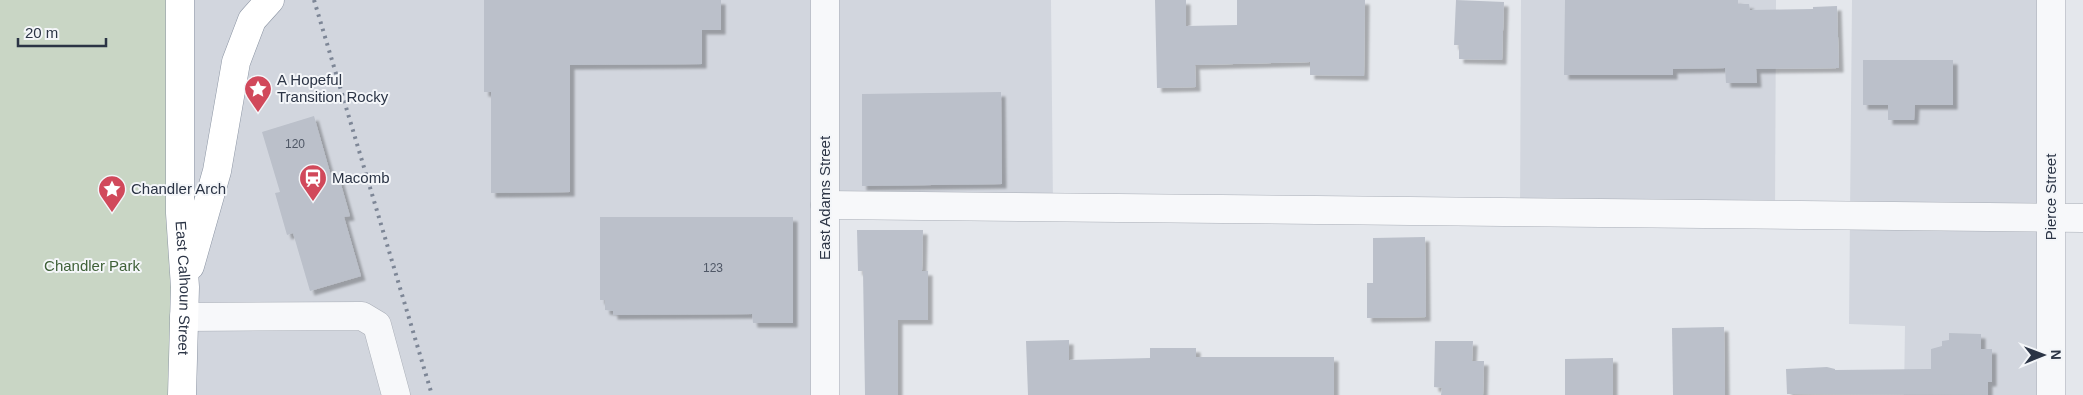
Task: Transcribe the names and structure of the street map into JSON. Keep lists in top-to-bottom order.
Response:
{
  "streets": {
    "highway": ["East Calhoun Street"],
    "street": ["Pierce Street", "East Adams Street"]
  },
  "parks": ["Chandler Park"],
  "places": {
    "place": ["A Hopeful Transition Rocky", "Chandler Arch"],
    "station": ["Macomb"]
  },
  "house_numbers": ["120", "123"],
  "scale_bar": "20 m",
  "north": "right"
}
